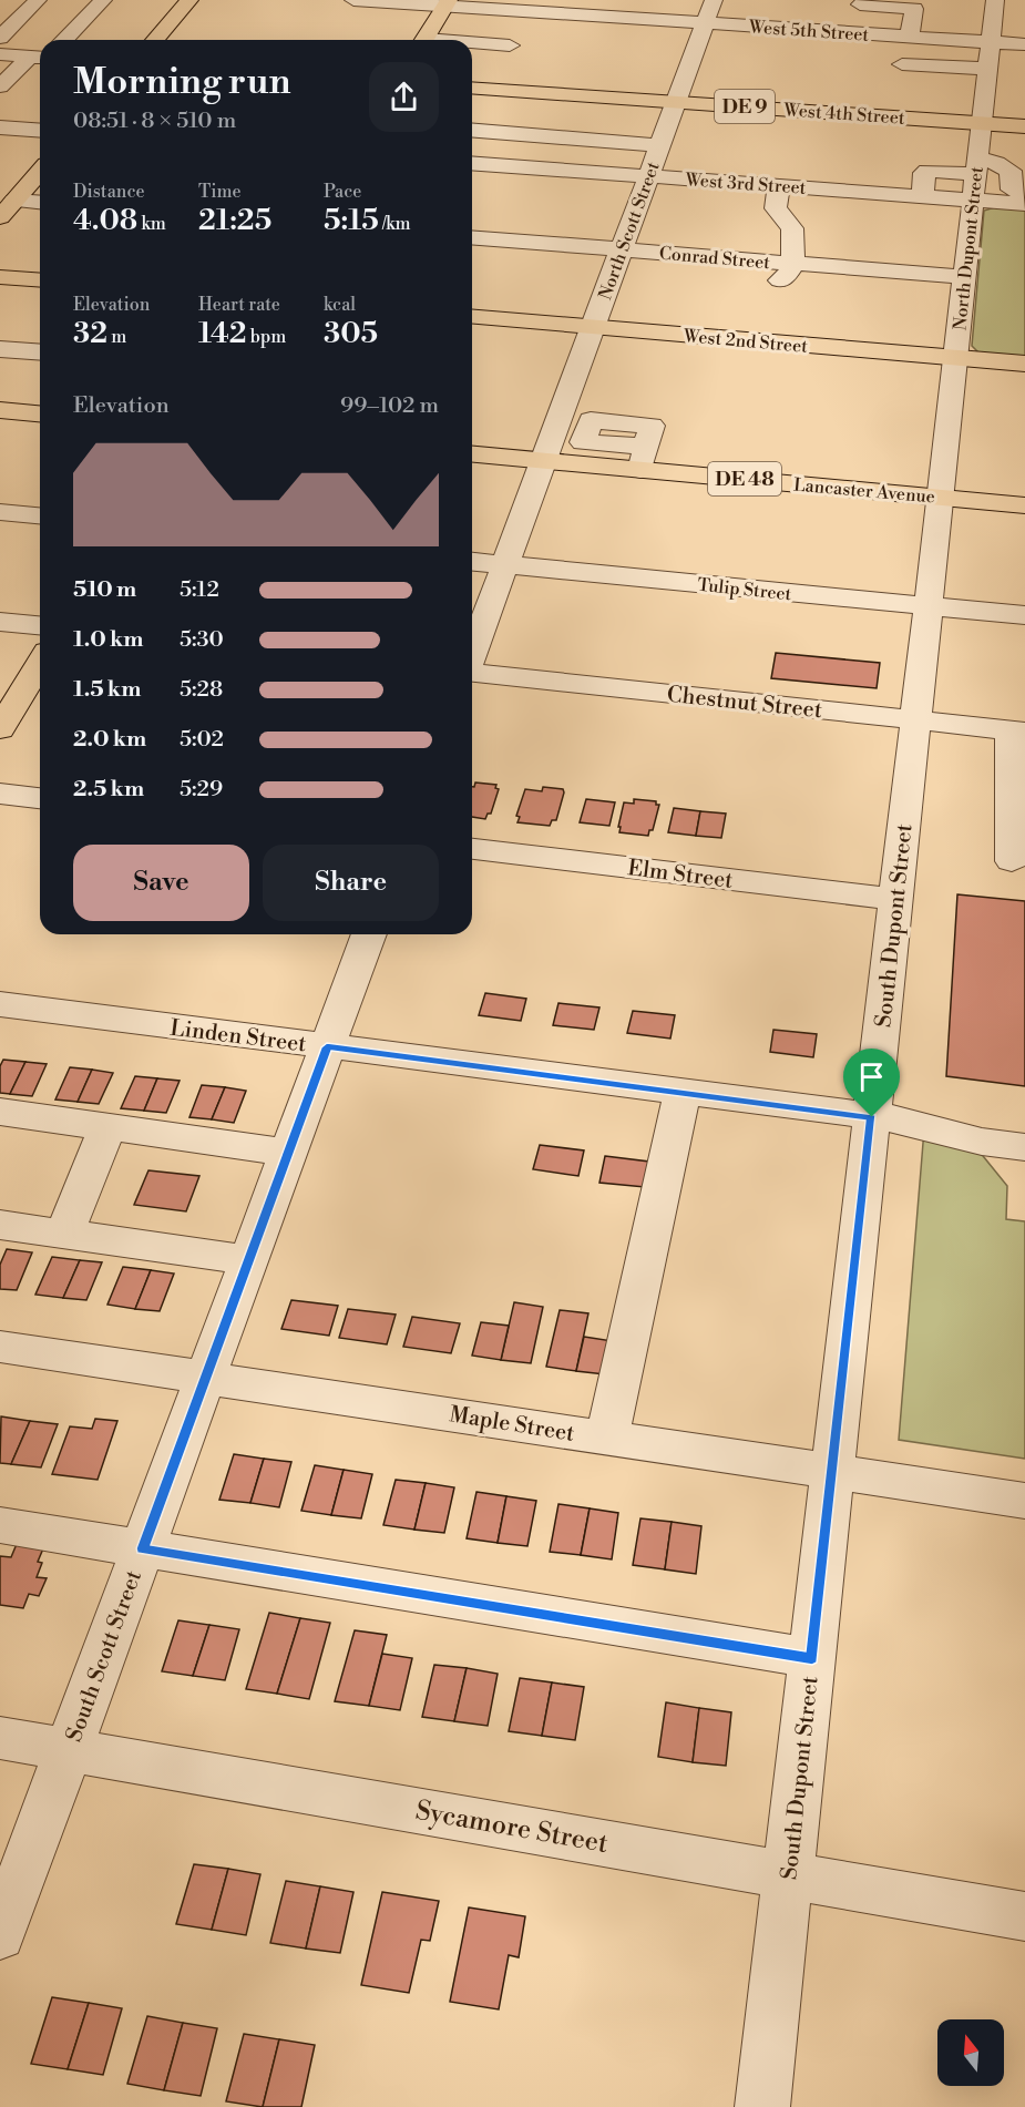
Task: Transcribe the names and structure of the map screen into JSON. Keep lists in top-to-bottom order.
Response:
{
  "streets": {
    "main road": [
      "DE 9",
      "West 4th Street",
      "West 2nd Street",
      "DE 48",
      "Lancaster Avenue"
    ],
    "street": [
      "West 5th Street",
      "West 3rd Street",
      "North Scott Street",
      "North Dupont Street",
      "Conrad Street",
      "Tulip Street",
      "Chestnut Street",
      "Elm Street",
      "South Dupont Street",
      "Linden Street",
      "Maple Street",
      "South Scott Street",
      "Sycamore Street"
    ]
  },
  "crossings": [
    ["West 5th Street", "North Scott Street"],
    ["West 5th Street", "North Dupont Street"],
    ["West 4th Street", "North Scott Street"],
    ["West 4th Street", "North Dupont Street"],
    ["West 3rd Street", "North Scott Street"],
    ["West 3rd Street", "North Dupont Street"],
    ["North Scott Street", "Conrad Street"],
    ["North Scott Street", "West 2nd Street"],
    ["North Scott Street", "Lancaster Avenue"],
    ["North Dupont Street", "Conrad Street"],
    ["North Dupont Street", "West 2nd Street"],
    ["North Dupont Street", "Lancaster Avenue"],
    ["North Dupont Street", "South Dupont Street"],
    ["Lancaster Avenue", "South Dupont Street"],
    ["Tulip Street", "South Dupont Street"],
    ["Chestnut Street", "South Dupont Street"],
    ["Elm Street", "South Dupont Street"],
    ["South Dupont Street", "Linden Street"],
    ["South Dupont Street", "Maple Street"],
    ["South Dupont Street", "Sycamore Street"],
    ["Linden Street", "South Scott Street"],
    ["Maple Street", "South Scott Street"],
    ["South Scott Street", "Sycamore Street"]
  ],
  "north": "top",
  "page": {
    "heading": ["Morning run", "08:51 · 8 × 510 m"],
    "stats": [
      ["Distance", "4.08 km"],
      ["Time", "21:25"],
      ["Pace", "5:15 /km"],
      ["Elevation", "32 m"],
      ["Heart rate", "142 bpm"],
      ["kcal", "305"]
    ],
    "chart": ["Elevation", "99–102 m"],
    "list": [
      {
        "name": "510 m",
        "note": "5:12"
      },
      {
        "name": "1.0 km",
        "note": "5:30"
      },
      {
        "name": "1.5 km",
        "note": "5:28"
      },
      {
        "name": "2.0 km",
        "note": "5:02"
      },
      {
        "name": "2.5 km",
        "note": "5:29"
      }
    ],
    "buttons": ["Save", "Share"]
  }
}
